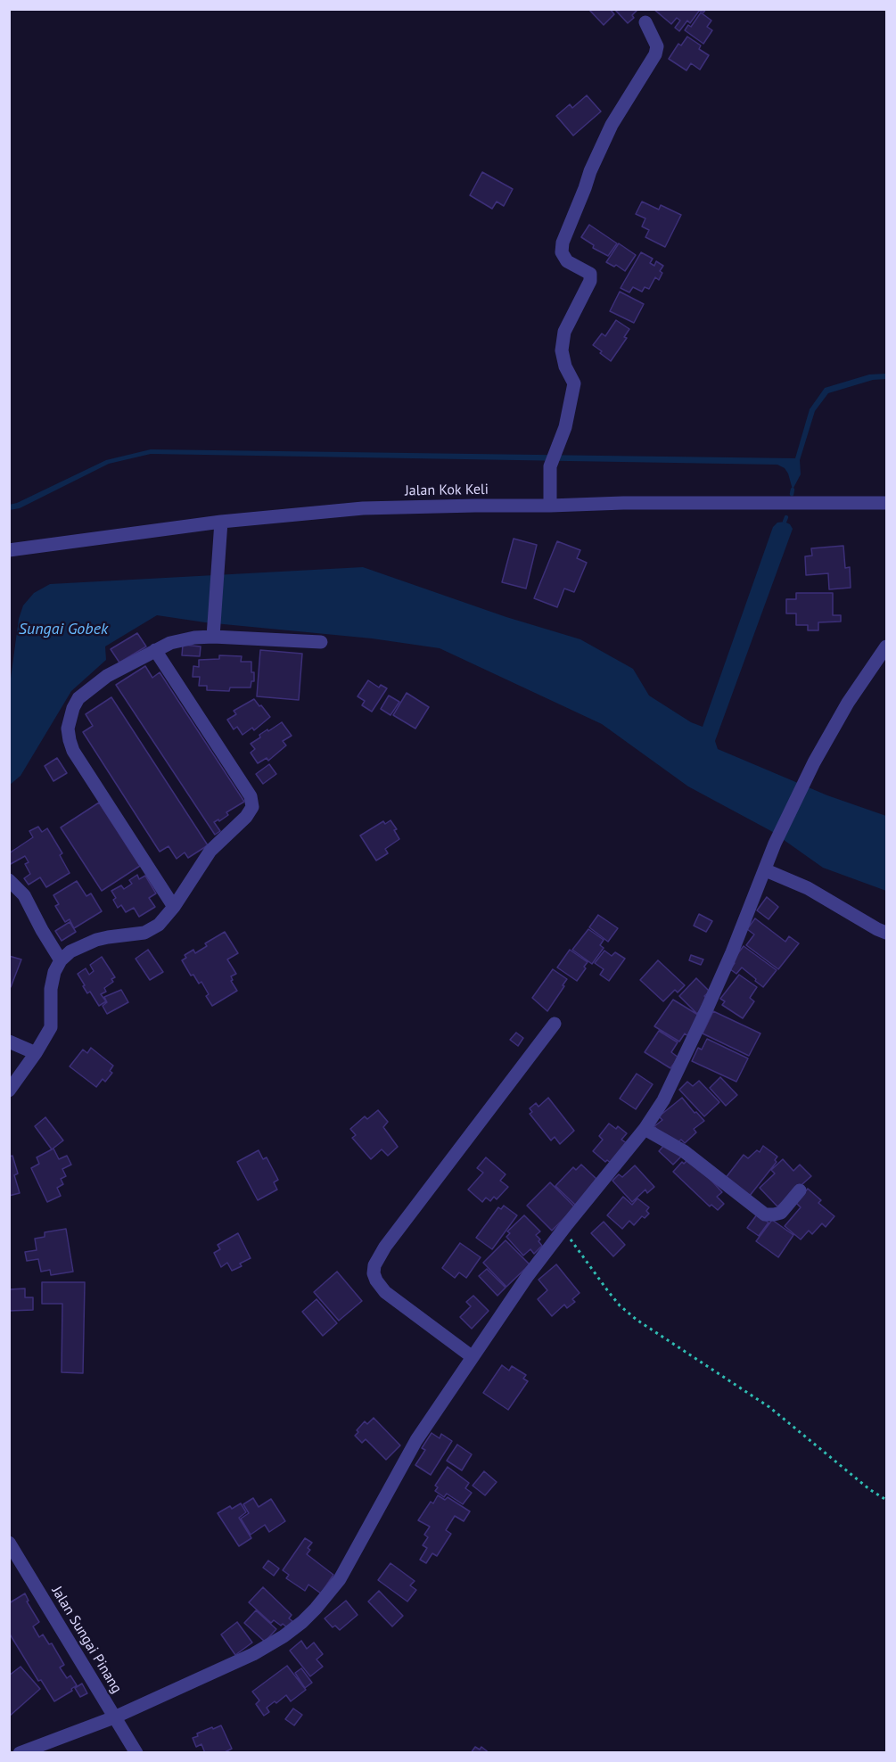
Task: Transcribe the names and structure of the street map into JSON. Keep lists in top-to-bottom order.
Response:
{
  "streets": {
    "street": ["Jalan Kok Keli", "Jalan Sungai Pinang"]
  },
  "water": ["Sungai Gobek"]
}
